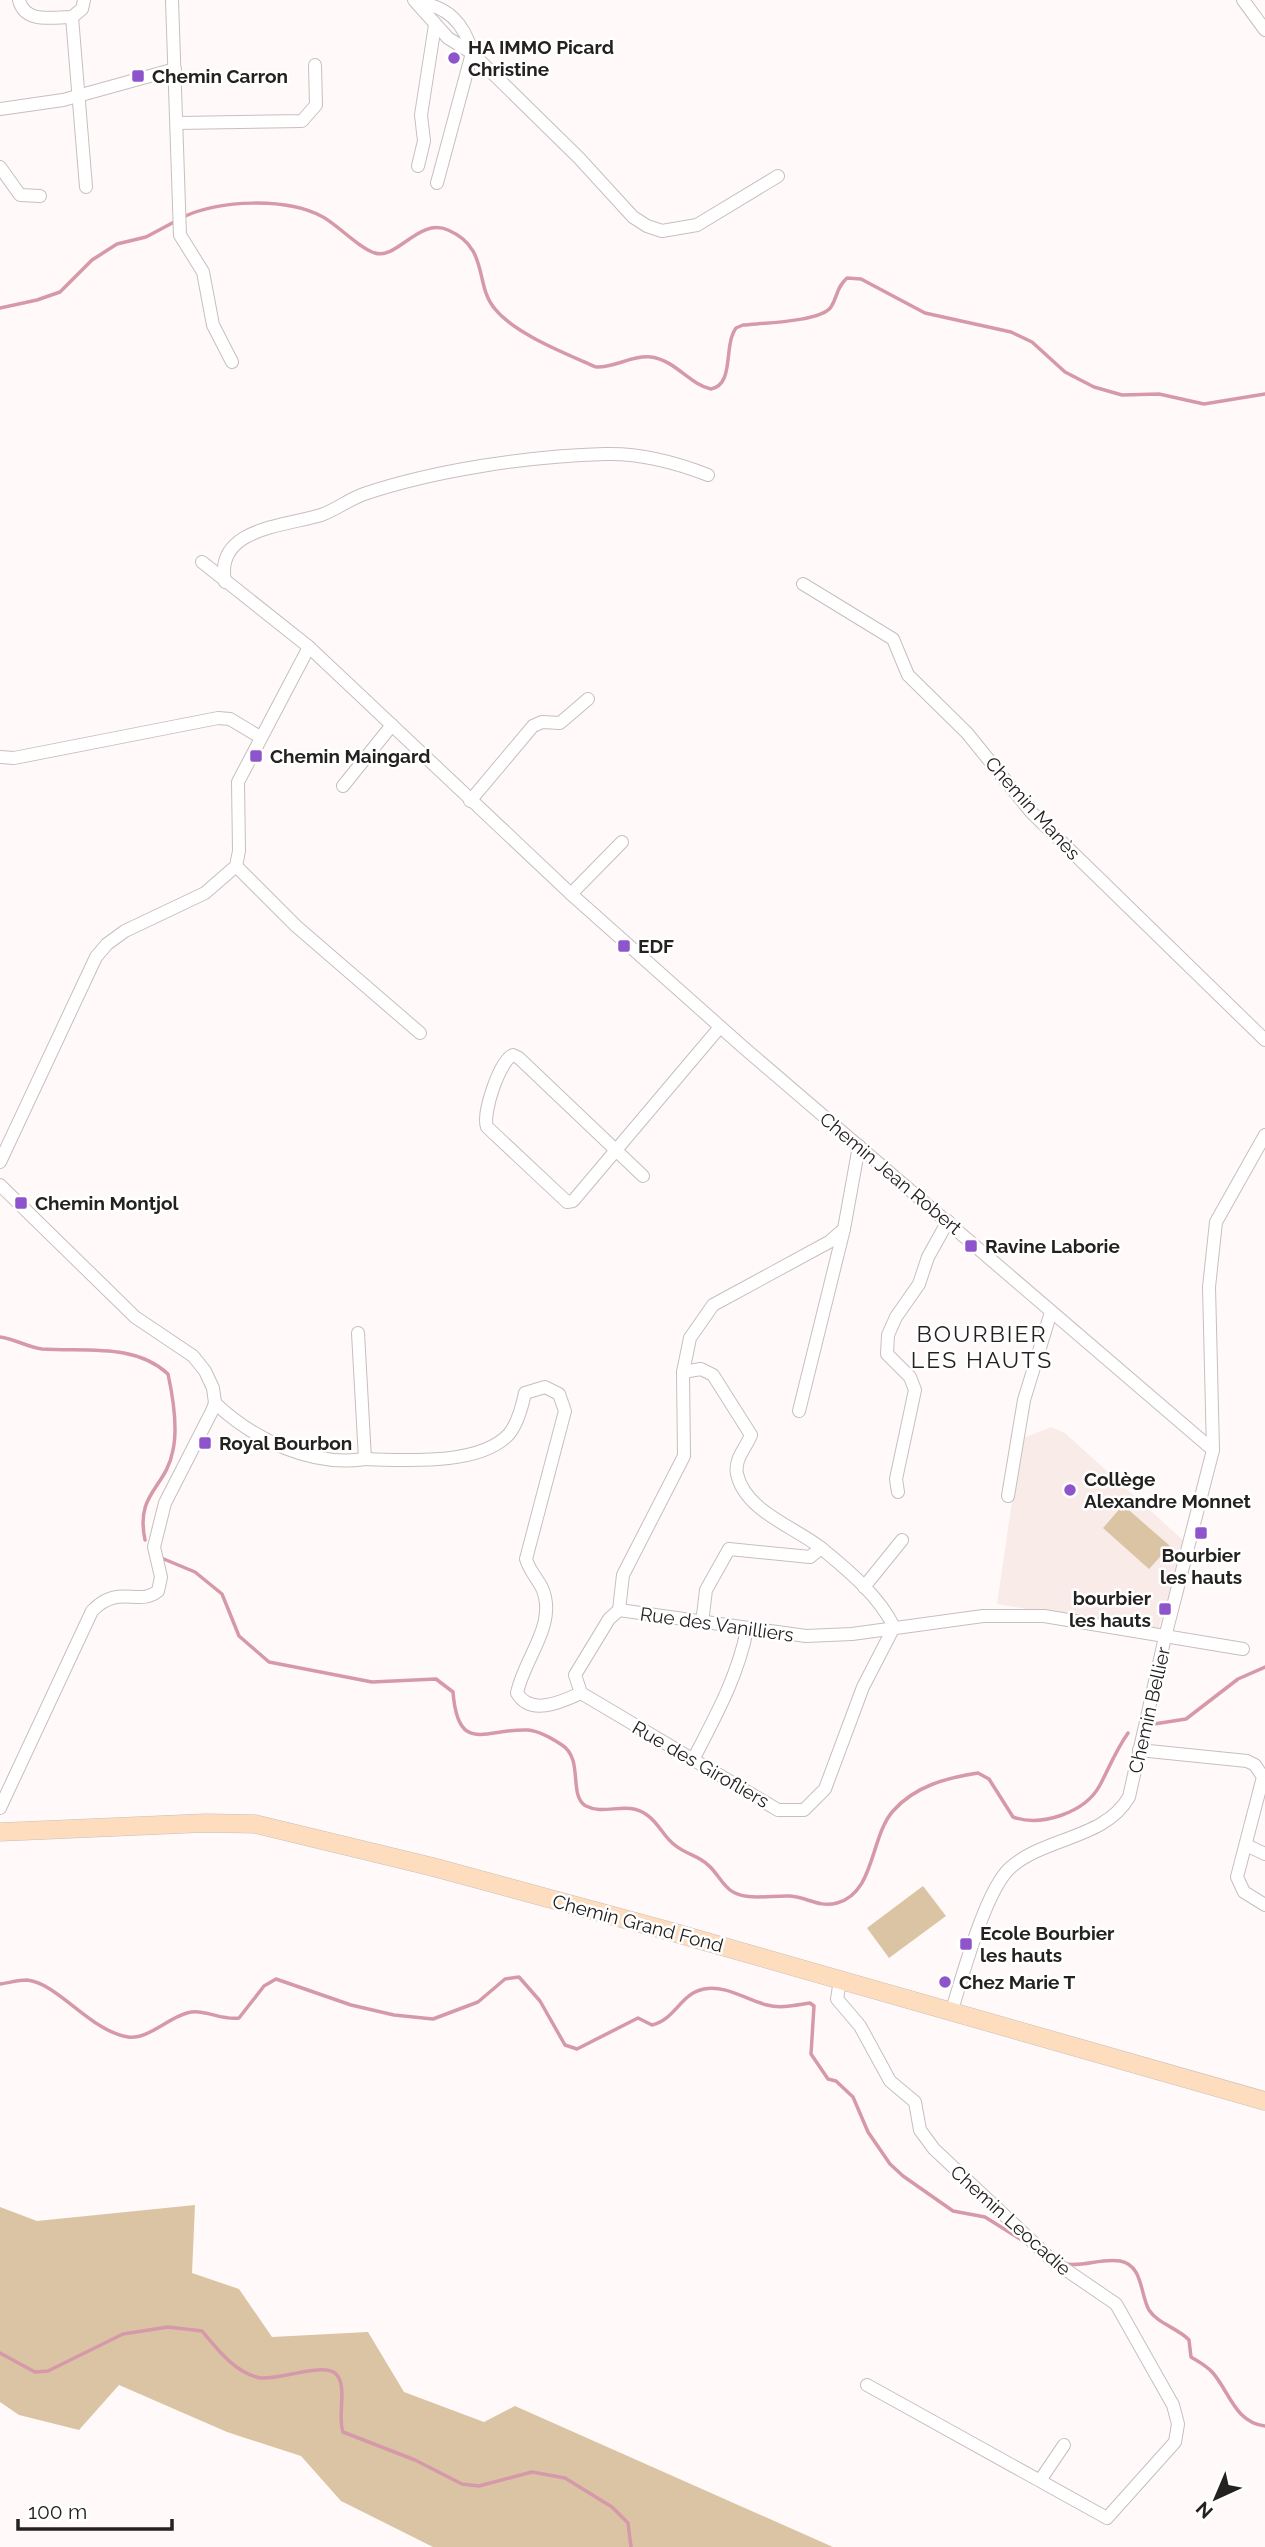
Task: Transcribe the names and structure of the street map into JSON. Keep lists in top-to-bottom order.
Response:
{
  "streets": {
    "street": [
      "Chemin Manès",
      "Chemin Jean Robert",
      "Rue des Vanilliers",
      "Chemin Bellier",
      "Rue des Girofliers",
      "Chemin Grand Fond",
      "Chemin Leocadie"
    ]
  },
  "crossings": [
    ["Chemin Jean Robert", "Chemin Bellier"],
    ["Rue des Vanilliers", "Chemin Bellier"],
    ["Rue des Vanilliers", "Rue des Girofliers"],
    ["Chemin Bellier", "Chemin Grand Fond"],
    ["Chemin Grand Fond", "Chemin Leocadie"]
  ],
  "districts": ["BOURBIER LES HAUTS"],
  "places": {
    "other": ["HA IMMO Picard Christine", "Collège Alexandre Monnet", "Chez Marie T"],
    "transit": [
      "Chemin Carron",
      "Chemin Maingard",
      "EDF",
      "Chemin Montjol",
      "Ravine Laborie",
      "Royal Bourbon",
      "Bourbier les hauts",
      "bourbier les hauts",
      "Ecole Bourbier les hauts"
    ]
  },
  "scale_bar": "100 m",
  "north": "bottom left"
}
